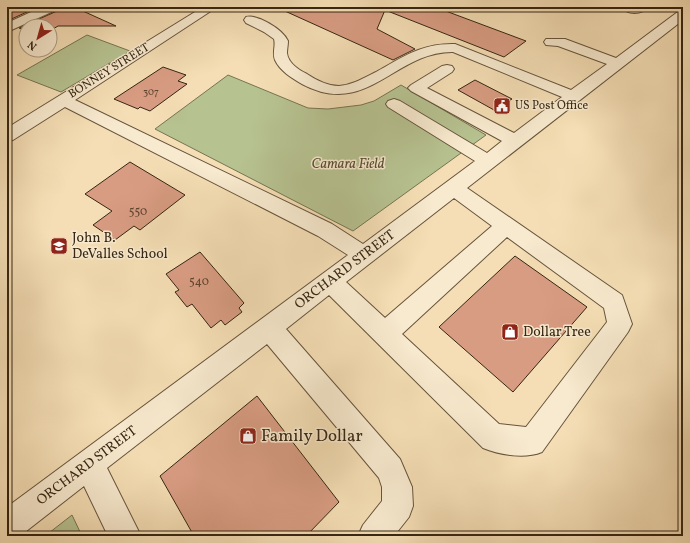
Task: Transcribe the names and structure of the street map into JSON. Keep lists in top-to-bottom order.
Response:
{
  "streets": {
    "street": ["BONNEY STREET", "ORCHARD STREET"]
  },
  "parks": ["Camara Field"],
  "places": {
    "public building": ["US Post Office"],
    "school or university": ["John B. DeValles School"],
    "shop": ["Dollar Tree", "Family Dollar"]
  },
  "house_numbers": ["307", "550", "540"],
  "north": "bottom left"
}
